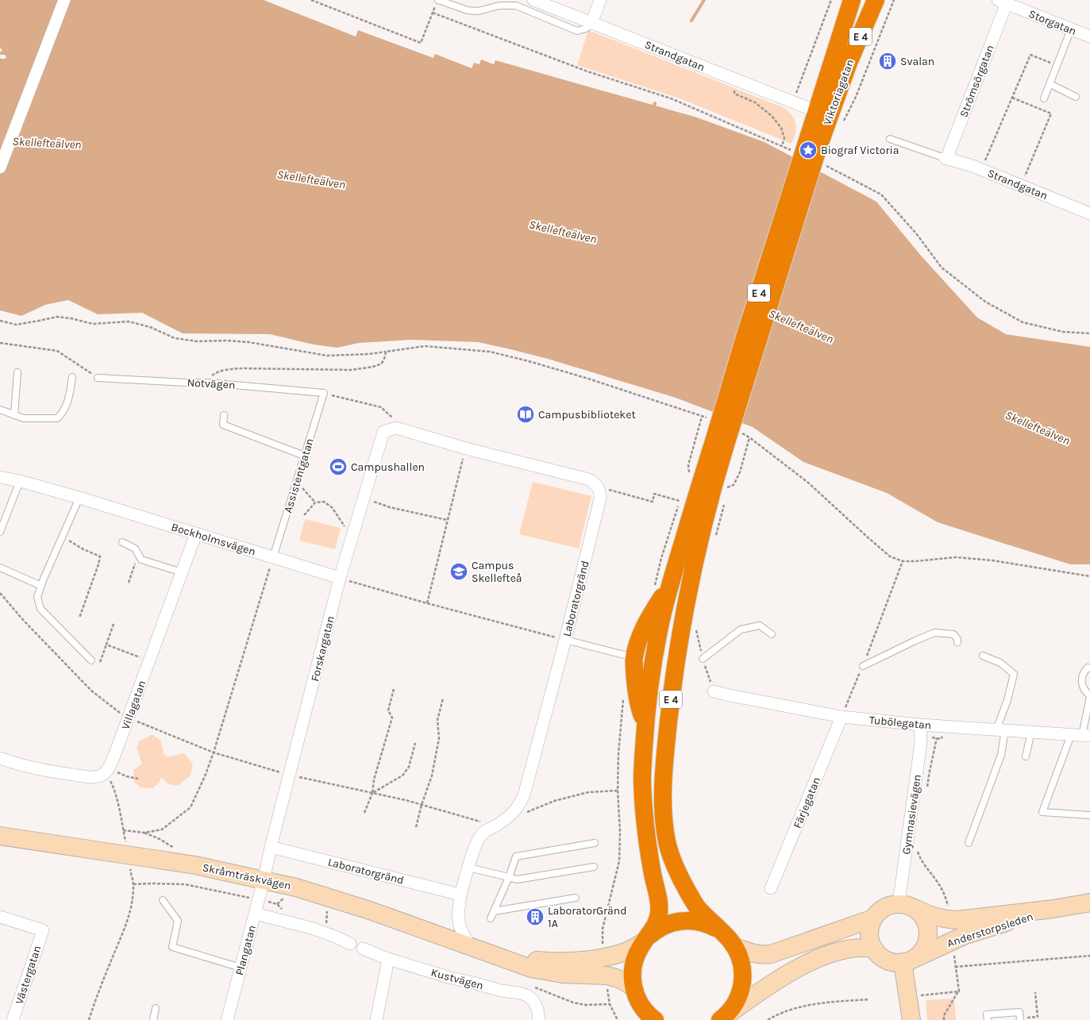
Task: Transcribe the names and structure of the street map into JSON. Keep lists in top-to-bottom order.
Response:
{
  "streets": {
    "highway": ["E 4", "Viktoriagatan"],
    "main road": ["Skråmträskvägen", "Anderstorpsleden"],
    "street": [
      "Storgatan",
      "Strandgatan",
      "Strömsörgatan",
      "Bockholmsvägen",
      "Laboratorgränd",
      "Forskargatan",
      "Villagatan",
      "Tubölegatan",
      "Färjegatan",
      "Gymnasievägen",
      "Plangatan",
      "Västergatan",
      "Kustvägen"
    ],
    "lane": ["Notvägen", "Assistentgatan"]
  },
  "crossings": [
    ["Storgatan", "Strömsörgatan"],
    ["E 4", "Viktoriagatan"],
    ["E 4", "Skråmträskvägen"],
    ["Strandgatan", "Strömsörgatan"],
    ["Strandgatan", "Viktoriagatan"],
    ["Notvägen", "Assistentgatan"],
    ["Assistentgatan", "Bockholmsvägen"],
    ["Bockholmsvägen", "Forskargatan"],
    ["Bockholmsvägen", "Villagatan"],
    ["Laboratorgränd", "Forskargatan"],
    ["Laboratorgränd", "Skråmträskvägen"],
    ["Forskargatan", "Skråmträskvägen"],
    ["Forskargatan", "Plangatan"],
    ["Tubölegatan", "Färjegatan"],
    ["Tubölegatan", "Gymnasievägen"],
    ["Gymnasievägen", "Anderstorpsleden"],
    ["Skråmträskvägen", "Plangatan"]
  ],
  "water": ["Skellefteälven"],
  "places": {
    "building": ["Svalan", "LaboratorGränd 1A"],
    "place": ["Biograf Victoria"],
    "library": ["Campusbiblioteket"],
    "sports": ["Campushallen"],
    "school or university": ["Campus Skellefteå"]
  }
}
